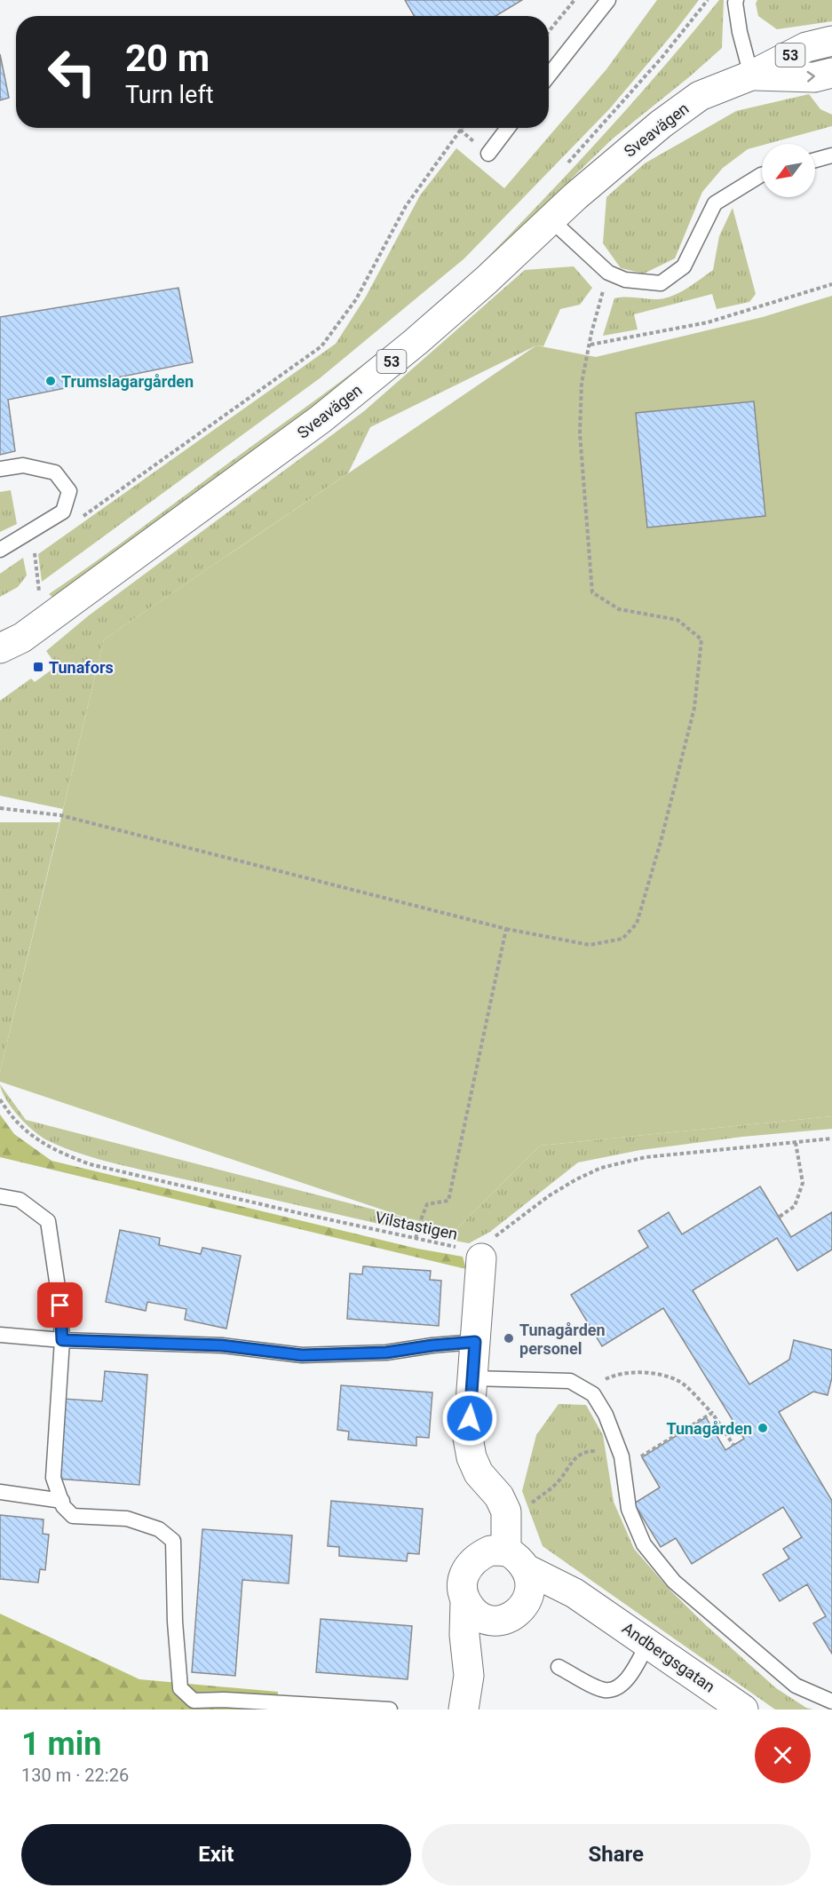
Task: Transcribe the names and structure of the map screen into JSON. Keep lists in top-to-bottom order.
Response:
{
  "streets": {
    "main road": ["53", "Sveavägen", "Andbergsgatan"],
    "path": ["Vilstastigen"]
  },
  "places": {
    "other": ["Trumslagargården", "Tunagården personel", "Tunagården"],
    "transit": ["Tunafors"]
  },
  "north": "bottom left",
  "page": {
    "turn": ["20 m", "Turn left"],
    "heading": ["1 min", "130 m · 22:26"],
    "buttons": ["Exit", "Share"]
  }
}
